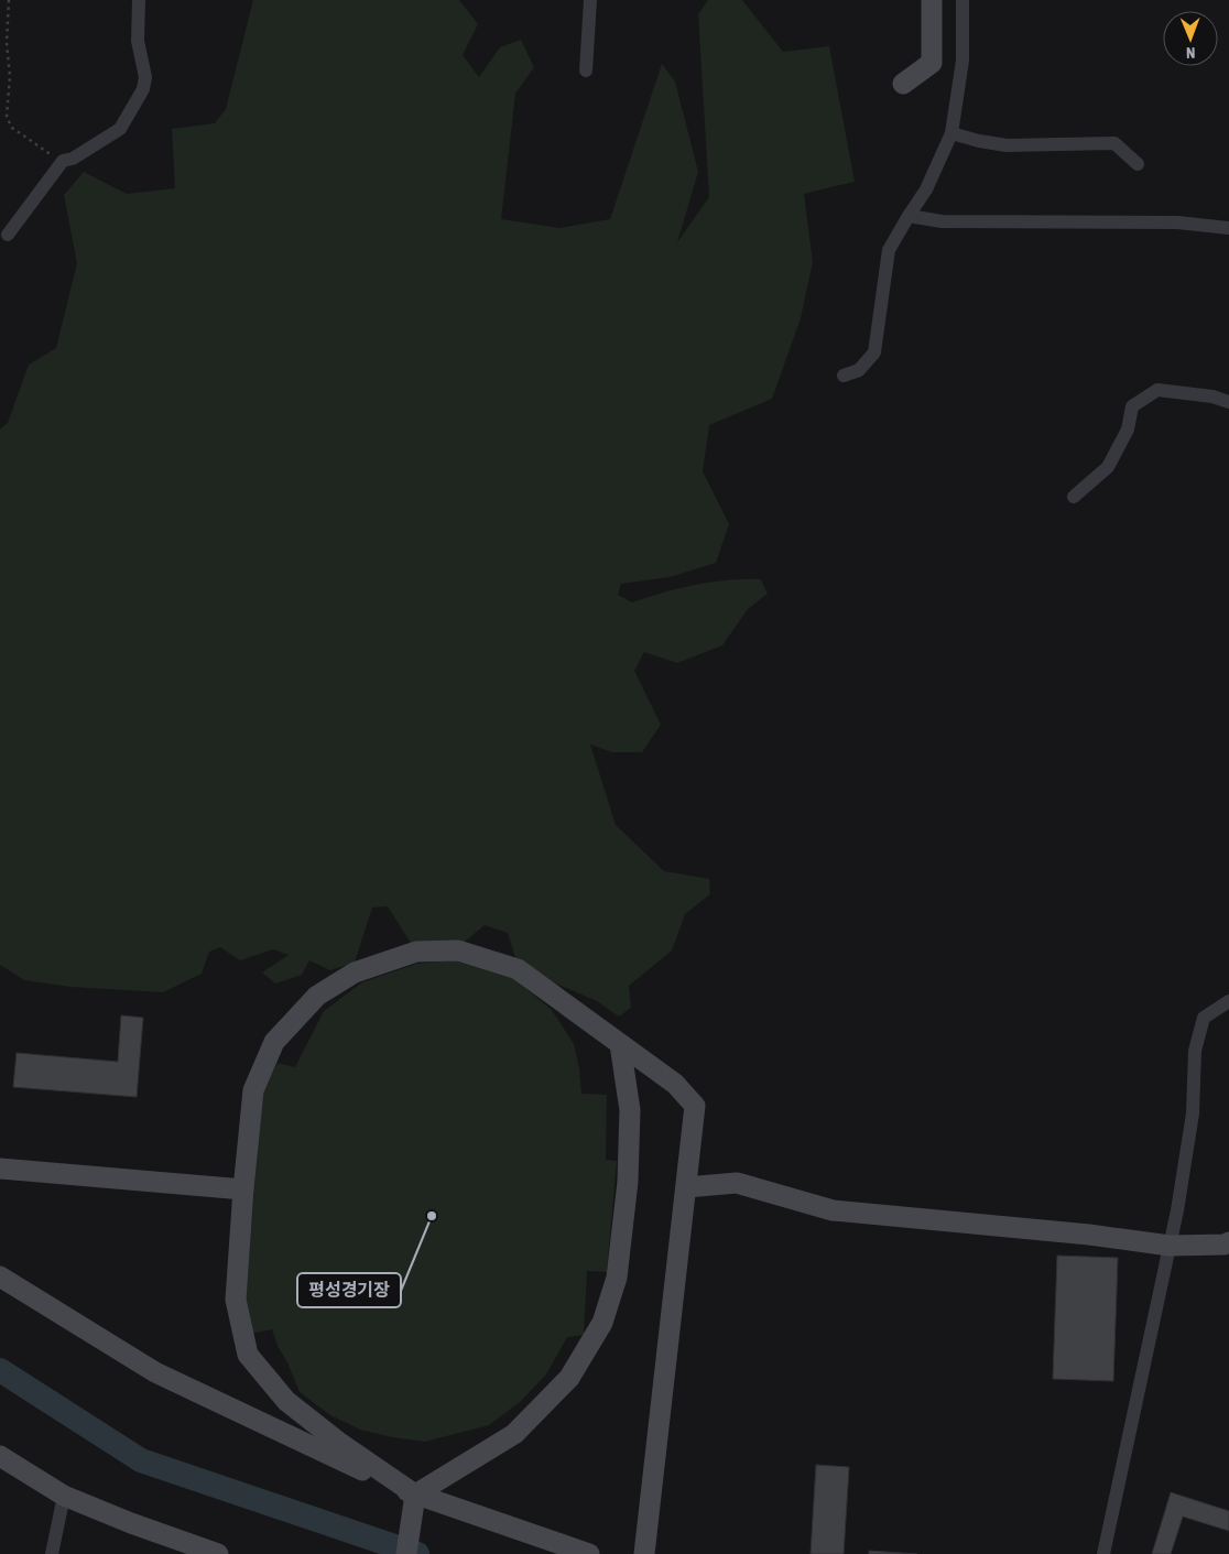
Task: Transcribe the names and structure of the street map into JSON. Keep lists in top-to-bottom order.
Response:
{
  "places": ["평성경기장"],
  "north": "bottom"
}
